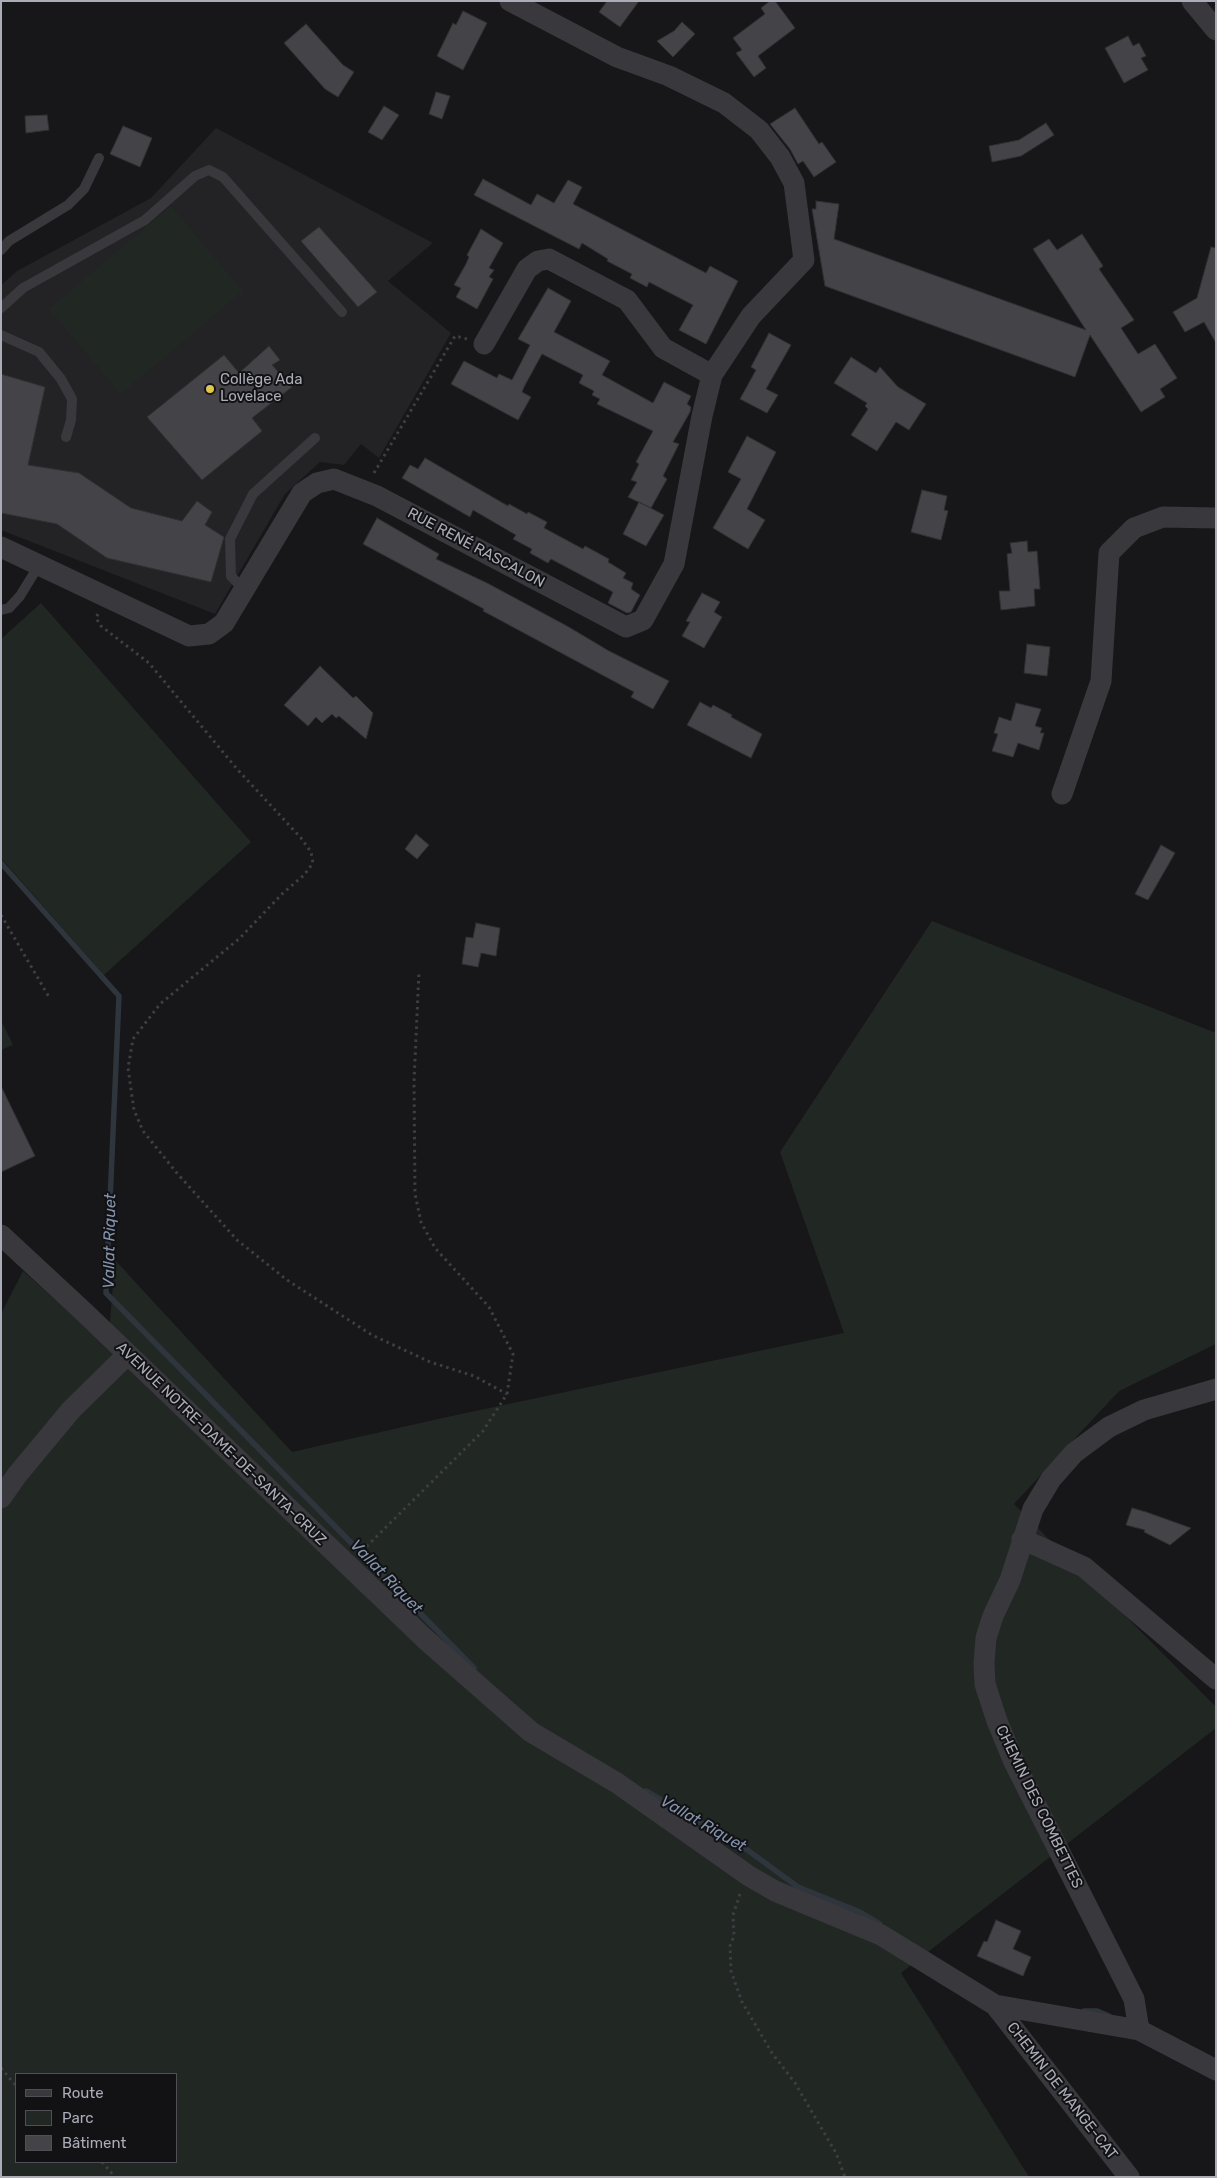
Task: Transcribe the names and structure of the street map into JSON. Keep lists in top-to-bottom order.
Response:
{
  "streets": {
    "street": [
      "RUE RENÉ RASCALON",
      "AVENUE NOTRE-DAME-DE-SANTA-CRUZ",
      "CHEMIN DES COMBETTES",
      "CHEMIN DE MANGE-CAT"
    ]
  },
  "crossings": [
    ["AVENUE NOTRE-DAME-DE-SANTA-CRUZ", "CHEMIN DE MANGE-CAT"]
  ],
  "water": ["Vallat Riquet"],
  "places": ["Collège Ada Lovelace"],
  "legend": ["Route", "Parc", "Bâtiment"]
}
